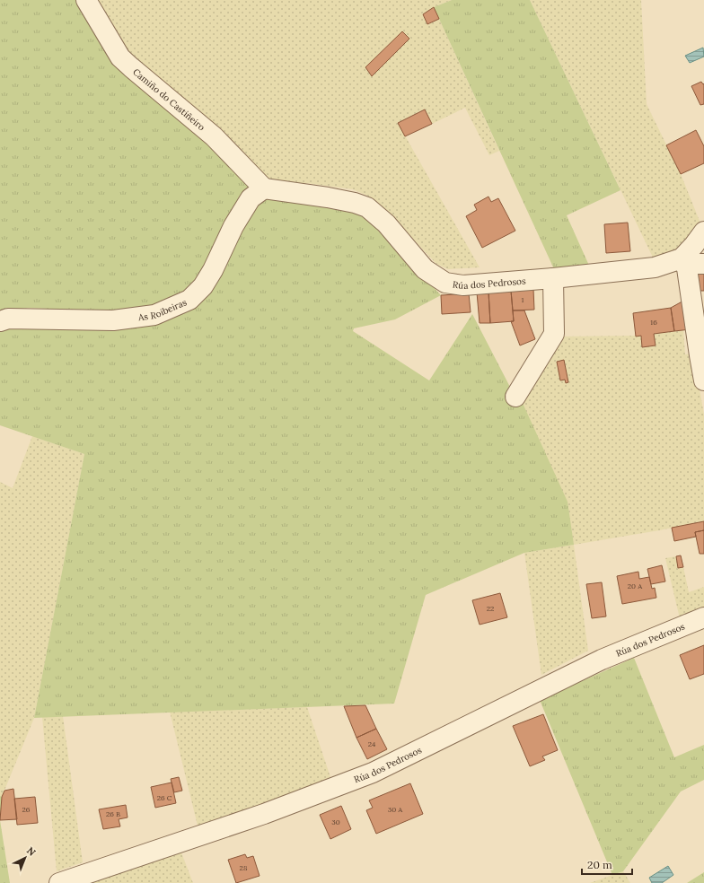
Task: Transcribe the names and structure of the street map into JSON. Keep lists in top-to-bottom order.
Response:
{
  "streets": {
    "street": ["Camiño do Castiñeiro", "Rúa dos Pedrosos", "As Roibeiras"]
  },
  "crossings": [
    ["Camiño do Castiñeiro", "Rúa dos Pedrosos"],
    ["Camiño do Castiñeiro", "As Roibeiras"],
    ["Rúa dos Pedrosos", "As Roibeiras"]
  ],
  "house_numbers": [
    "1",
    "16",
    "20 A",
    "22",
    "24",
    "26 C",
    "26",
    "30 A",
    "26 B",
    "30",
    "28"
  ],
  "scale_bar": "20 m",
  "north": "top right"
}
